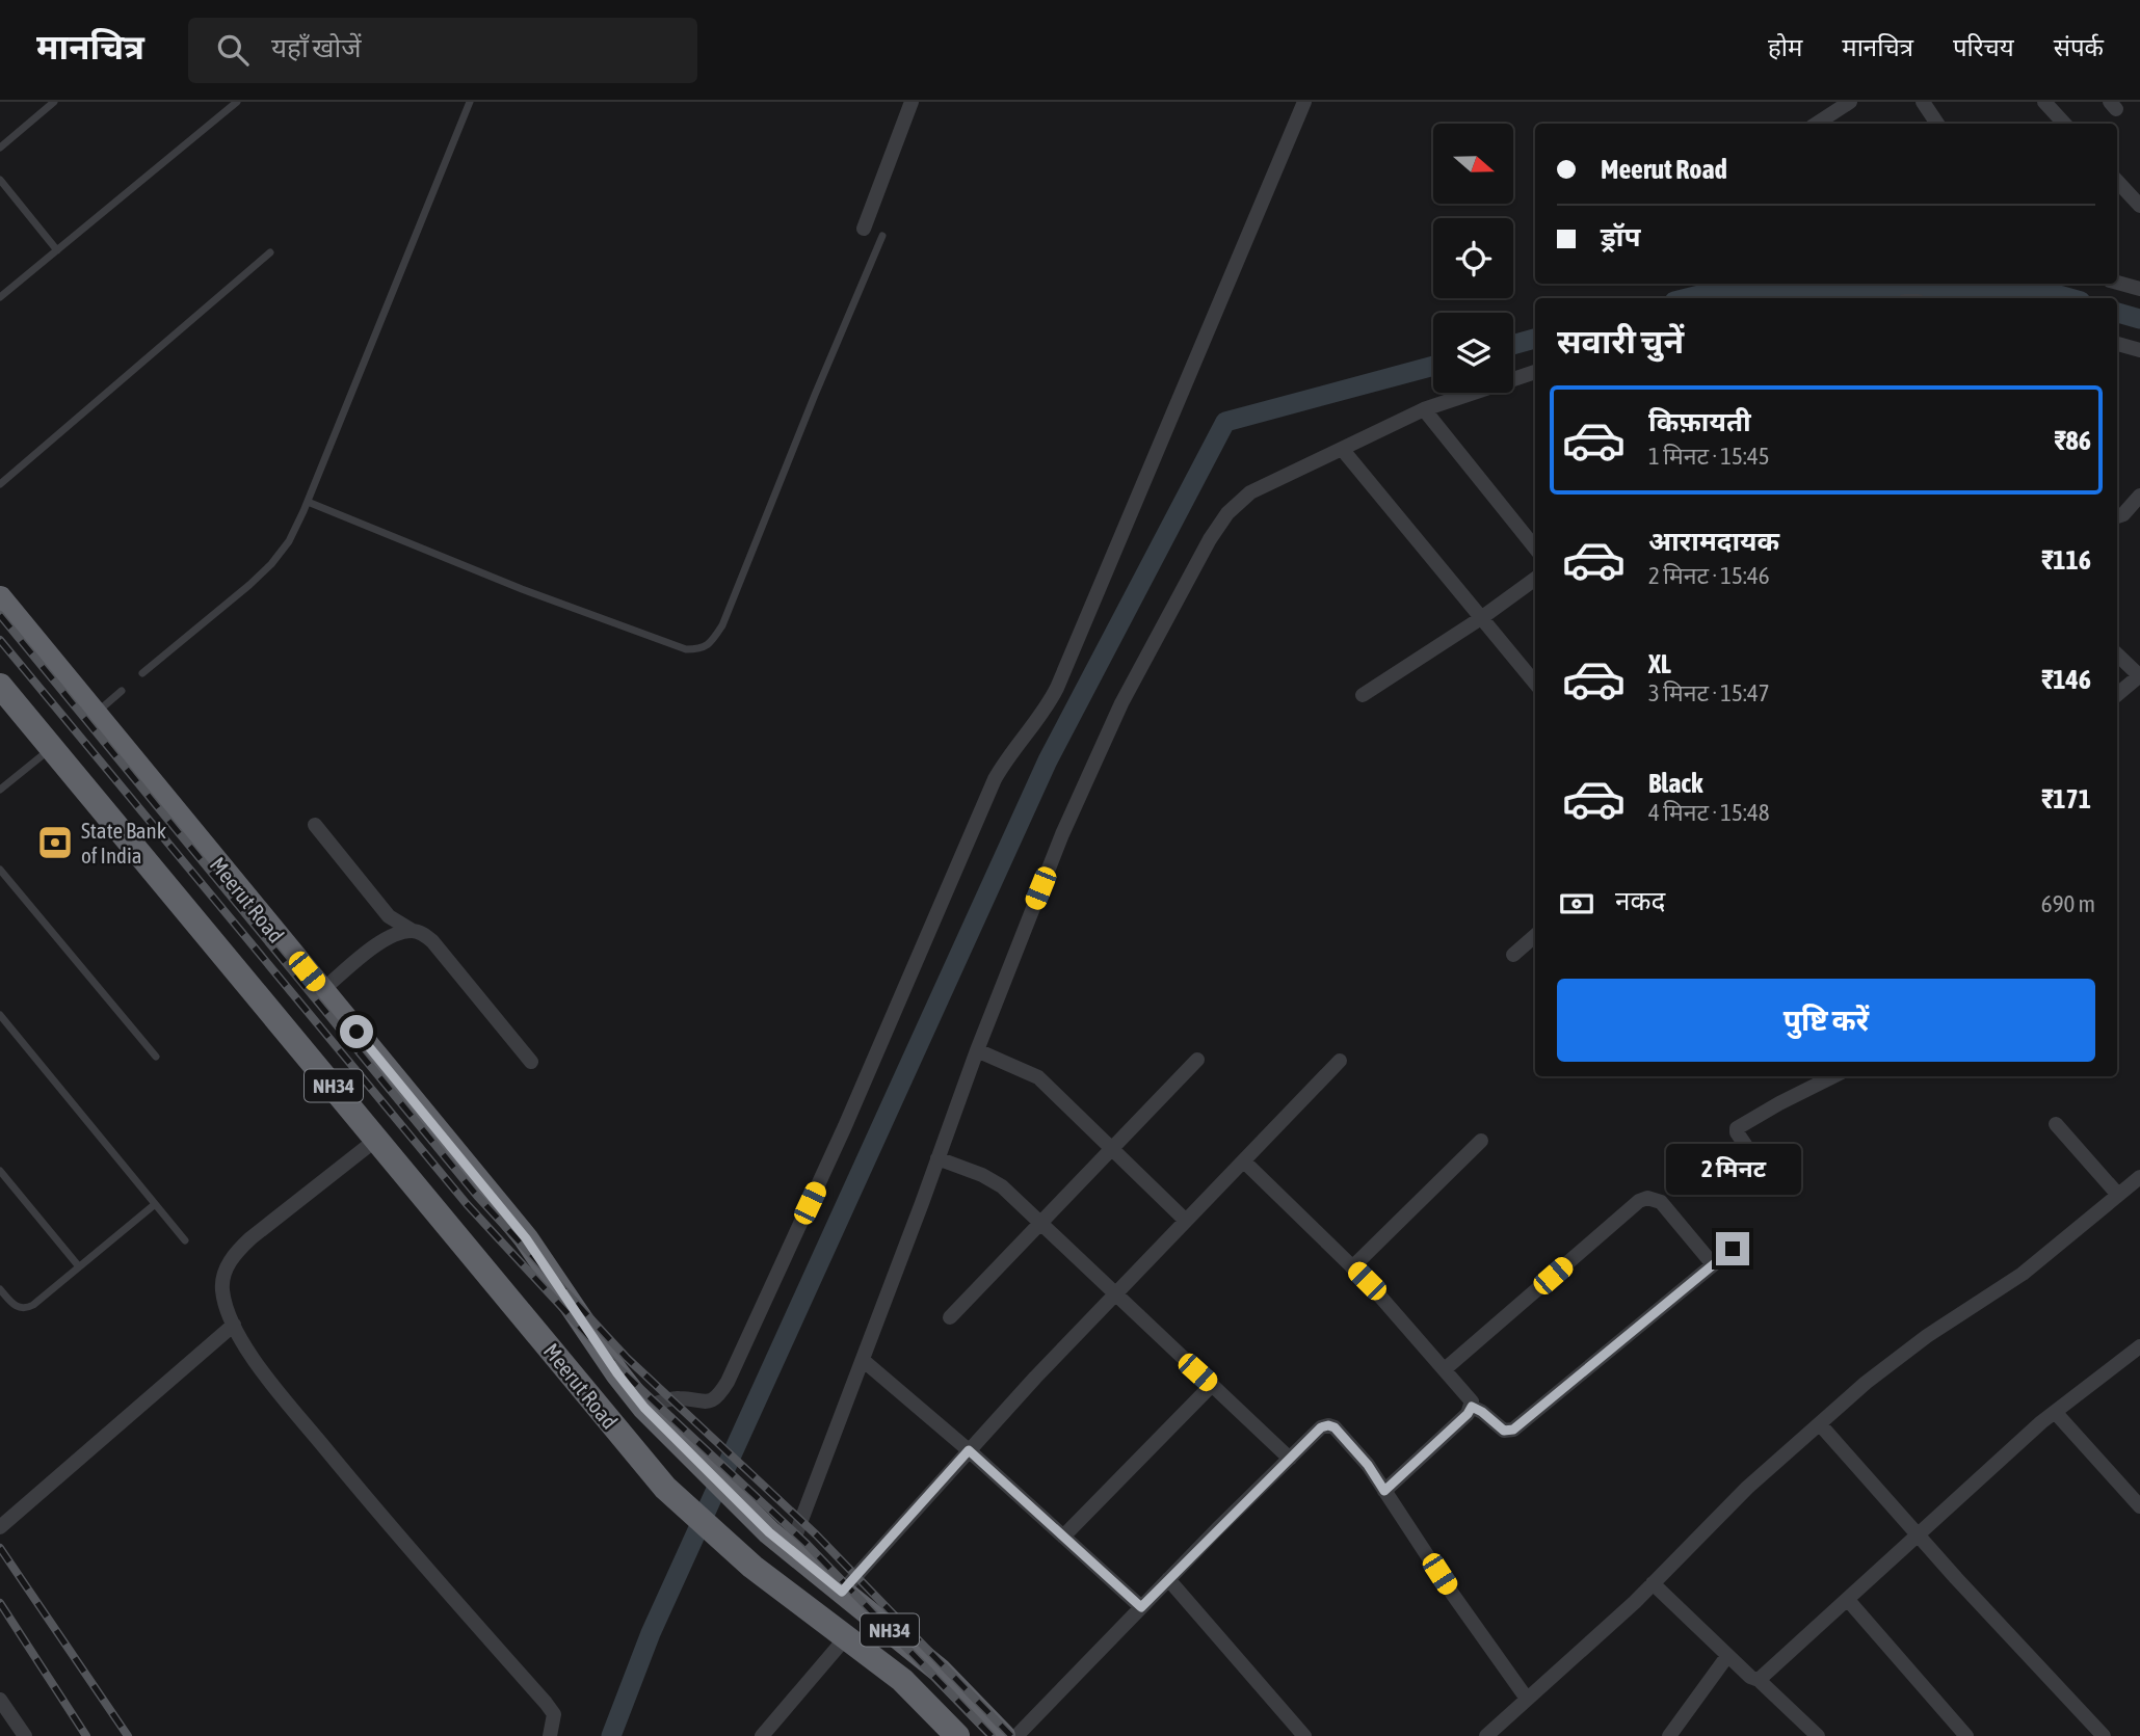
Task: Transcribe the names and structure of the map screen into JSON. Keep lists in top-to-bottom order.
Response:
{
  "streets": {
    "highway": ["Meerut Road", "NH34"]
  },
  "places": {
    "bank": ["State Bank of India"]
  },
  "north": "right",
  "page": {
    "header": "मानचित्र",
    "search": "यहाँ खोजें",
    "nav": [
      "होम",
      "मानचित्र",
      "परिचय",
      "संपर्क"
    ],
    "banner": ["Meerut Road", "ड्रॉप"],
    "heading": "सवारी चुनें",
    "list": [
      {
        "name": "किफ़ायती",
        "note": "1 मिनट · 15:45",
        "value": "₹86"
      },
      {
        "name": "आरामदायक",
        "note": "2 मिनट · 15:46",
        "value": "₹116"
      },
      {
        "name": "XL",
        "note": "3 मिनट · 15:47",
        "value": "₹146"
      },
      {
        "name": "Black",
        "note": "4 मिनट · 15:48",
        "value": "₹171"
      }
    ],
    "pay": ["नकद", "690 m"],
    "buttons": "पुष्टि करें",
    "bubble": "2 मिनट"
  }
}
